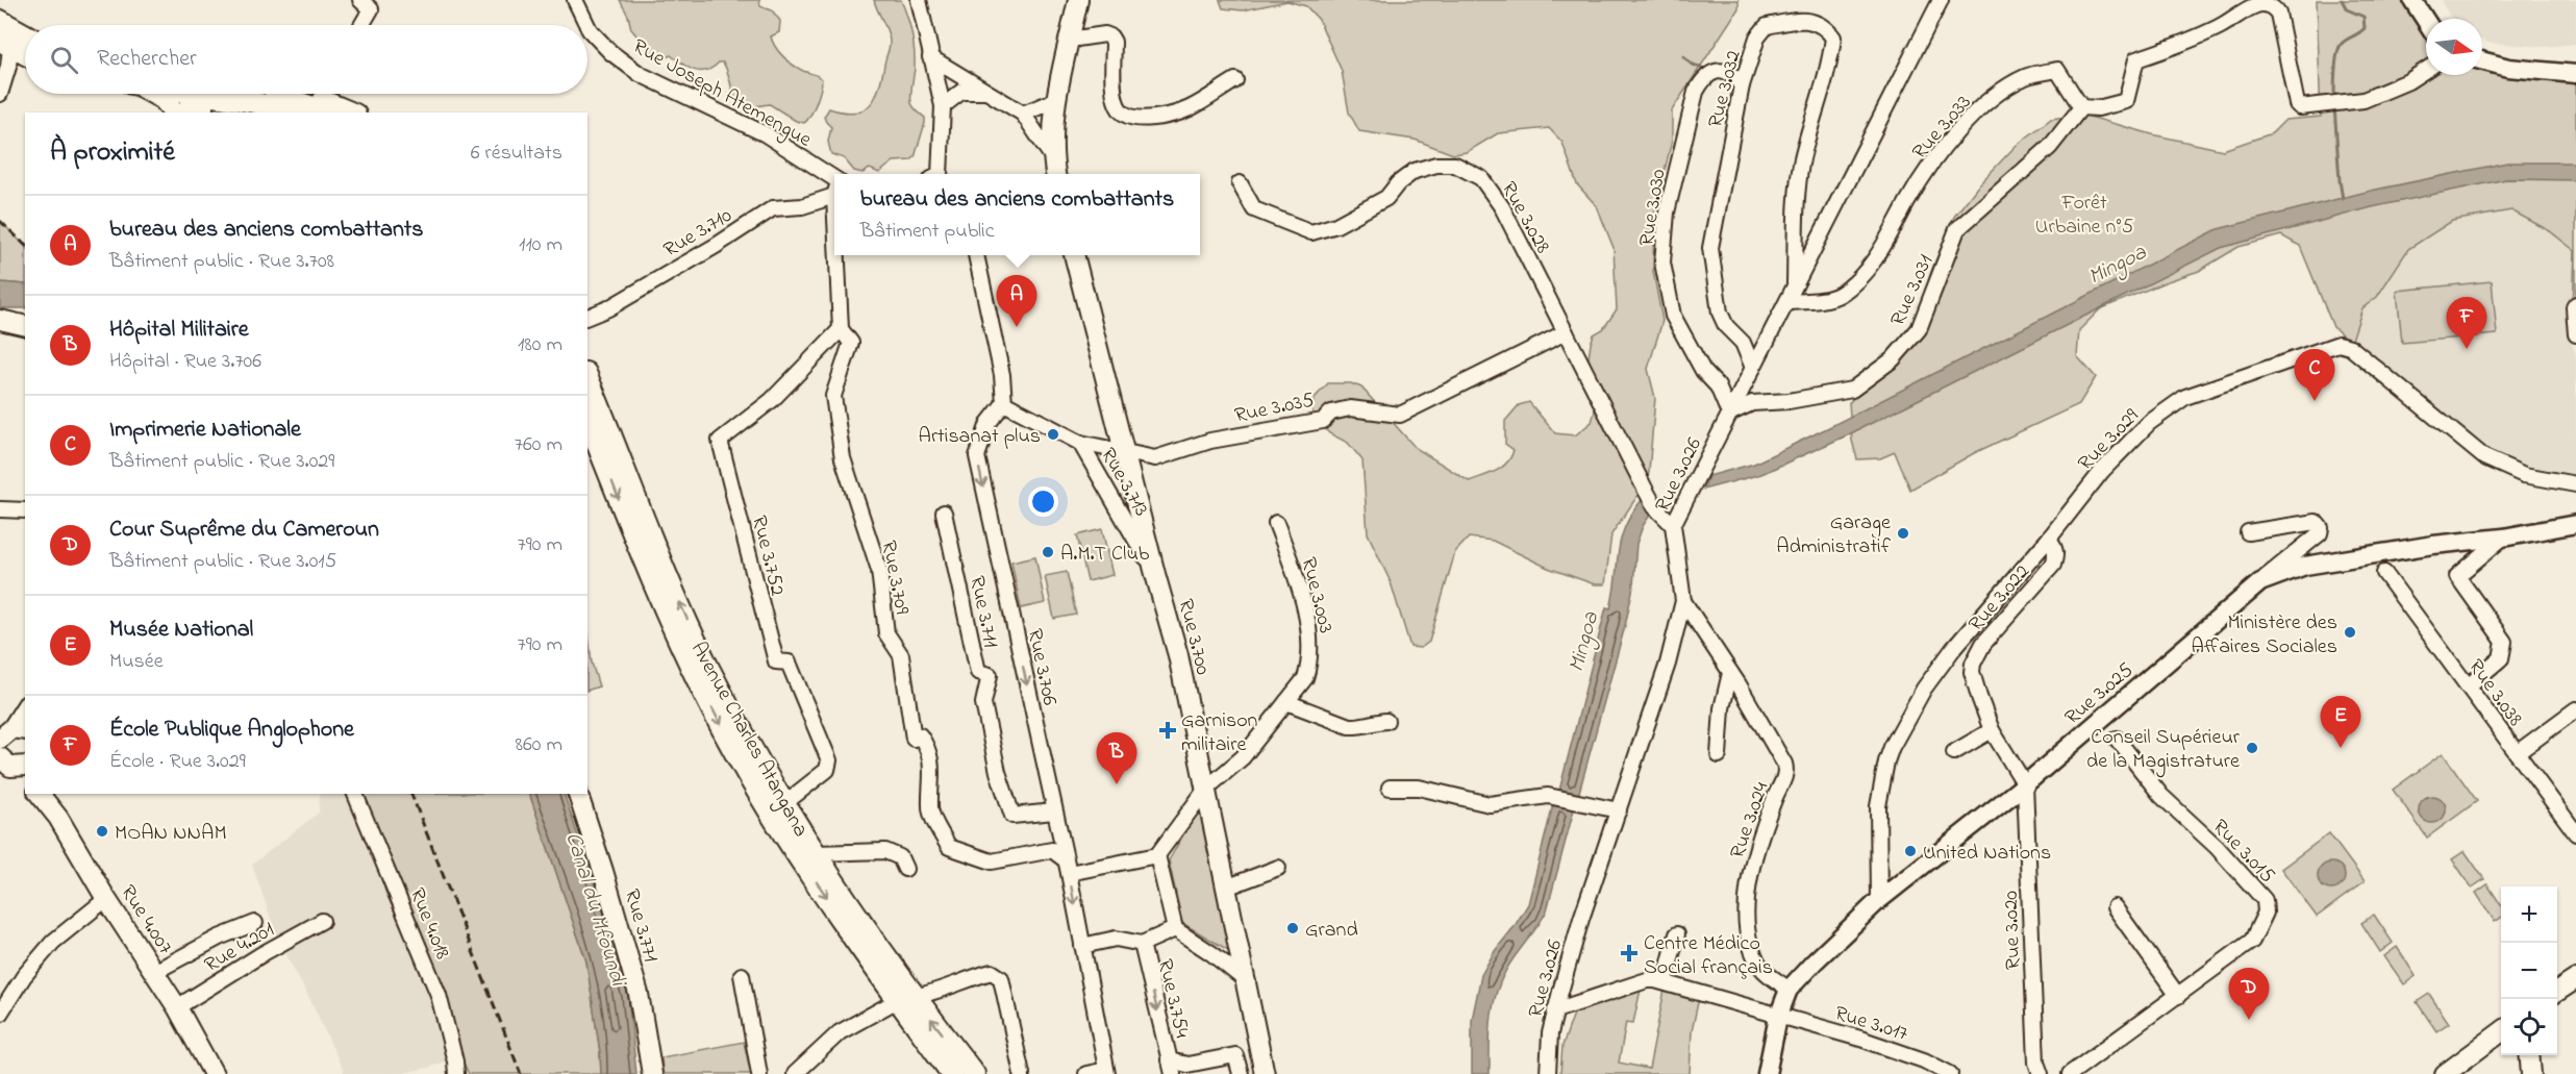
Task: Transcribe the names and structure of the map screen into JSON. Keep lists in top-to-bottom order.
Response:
{
  "streets": {
    "main road": [
      "Rue 3.700",
      "Avenue Charles Atangana",
      "Rue 4.007",
      "Rue 3.771"
    ],
    "street": [
      "Rue 3.032",
      "Rue Joseph Atemengue",
      "Rue 3.033",
      "Rue 3.030",
      "Rue 3.028",
      "Rue 3.710",
      "Rue 3.031",
      "Rue 3.035",
      "Rue 3.029",
      "Rue 3.026",
      "Rue 3.713",
      "Rue 3.752",
      "Rue 3.709",
      "Rue 3.003",
      "Rue 3.022",
      "Rue 3.711",
      "Rue 3.706",
      "Rue 3.038",
      "Rue 3.025",
      "Rue 3.024",
      "Rue 3.015",
      "Rue 4.018",
      "Rue 3.020",
      "Rue 4.201",
      "Rue 3.754",
      "Rue 3.017"
    ]
  },
  "crossings": [
    ["Rue 3.032", "Rue 3.030"],
    ["Rue 3.032", "Rue 3.026"],
    ["Rue 3.033", "Rue 3.031"],
    ["Rue 3.033", "Rue 3.026"],
    ["Rue 3.030", "Rue 3.031"],
    ["Rue 3.030", "Rue 3.026"],
    ["Rue 3.028", "Rue 3.035"],
    ["Rue 3.028", "Rue 3.026"],
    ["Rue 3.031", "Rue 3.026"],
    ["Rue 3.035", "Rue 3.700"],
    ["Rue 3.029", "Rue 3.022"],
    ["Rue 3.029", "Rue 3.025"],
    ["Rue 3.026", "Rue 3.024"],
    ["Rue 3.713", "Rue 3.700"],
    ["Rue 3.752", "Rue 3.709"],
    ["Rue 3.752", "Avenue Charles Atangana"],
    ["Rue 3.709", "Rue 3.706"],
    ["Rue 3.003", "Rue 3.700"],
    ["Rue 3.022", "Rue 3.025"],
    ["Rue 3.022", "Rue 3.020"],
    ["Rue 3.711", "Rue 3.706"],
    ["Rue 3.025", "Rue 3.024"],
    ["Rue 3.025", "Rue 3.020"],
    ["Rue 3.025", "Rue 3.017"],
    ["Rue 4.007", "Rue 4.201"]
  ],
  "one_way": ["Rue 3.706", "Rue 3.754"],
  "water": ["Mingoa", "Canal du Mfoundi"],
  "parks": ["Forêt Urbaine n°5"],
  "places": {
    "other": [
      "Artisanat plus",
      "Garage Administratif",
      "A.M.T Club",
      "Ministère des Affaires Sociales",
      "Conseil Supérieur de la Magistrature",
      "MOAN NNAM",
      "United Nations",
      "Grand"
    ],
    "health": ["Garnison militaire", "Centre Médico Social français"]
  },
  "north": "right",
  "page": {
    "search": "Rechercher",
    "heading": ["À proximité", "6 résultats"],
    "popup": ["bureau des anciens combattants", "Bâtiment public"],
    "list": [
      {
        "mark": "A",
        "name": "bureau des anciens combattants",
        "note": "Bâtiment public · Rue 3.708",
        "value": "110 m"
      },
      {
        "mark": "B",
        "name": "Hôpital Militaire",
        "note": "Hôpital · Rue 3.706",
        "value": "180 m"
      },
      {
        "mark": "C",
        "name": "Imprimerie Nationale",
        "note": "Bâtiment public · Rue 3.029",
        "value": "760 m"
      },
      {
        "mark": "D",
        "name": "Cour Suprême du Cameroun",
        "note": "Bâtiment public · Rue 3.015",
        "value": "790 m"
      },
      {
        "mark": "E",
        "name": "Musée National",
        "note": "Musée",
        "value": "790 m"
      },
      {
        "mark": "F",
        "name": "École Publique Anglophone",
        "note": "École · Rue 3.029",
        "value": "860 m"
      }
    ],
    "pins": [
      "A",
      "F",
      "C",
      "E",
      "B",
      "D"
    ],
    "map_buttons": ["+", "−"]
  }
}
